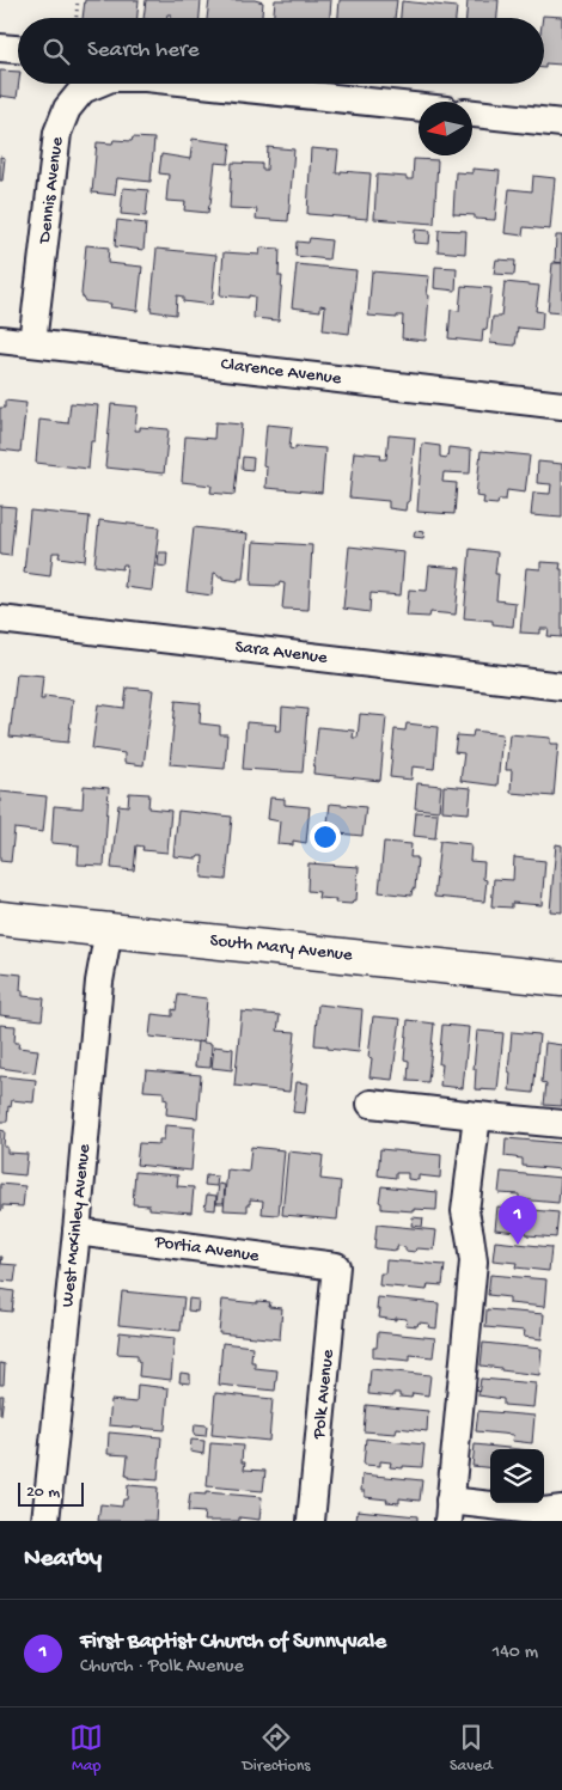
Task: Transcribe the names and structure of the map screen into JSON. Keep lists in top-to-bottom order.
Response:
{
  "streets": {
    "main road": ["South Mary Avenue"],
    "street": [
      "Dennis Avenue",
      "Clarence Avenue",
      "Sara Avenue",
      "West McKinley Avenue",
      "Portia Avenue",
      "Polk Avenue"
    ]
  },
  "crossings": [
    ["Dennis Avenue", "Clarence Avenue"],
    ["South Mary Avenue", "West McKinley Avenue"],
    ["West McKinley Avenue", "Portia Avenue"],
    ["Portia Avenue", "Polk Avenue"]
  ],
  "scale_bar": "20 m",
  "north": "left",
  "page": {
    "search": "Search here",
    "pins": "1",
    "scale": "20 m",
    "heading": "Nearby",
    "list": [
      {
        "mark": "1",
        "name": "First Baptist Church of Sunnyvale",
        "note": "Church · Polk Avenue",
        "value": "140 m"
      }
    ],
    "nav": ["Map", "Directions", "Saved"]
  }
}
